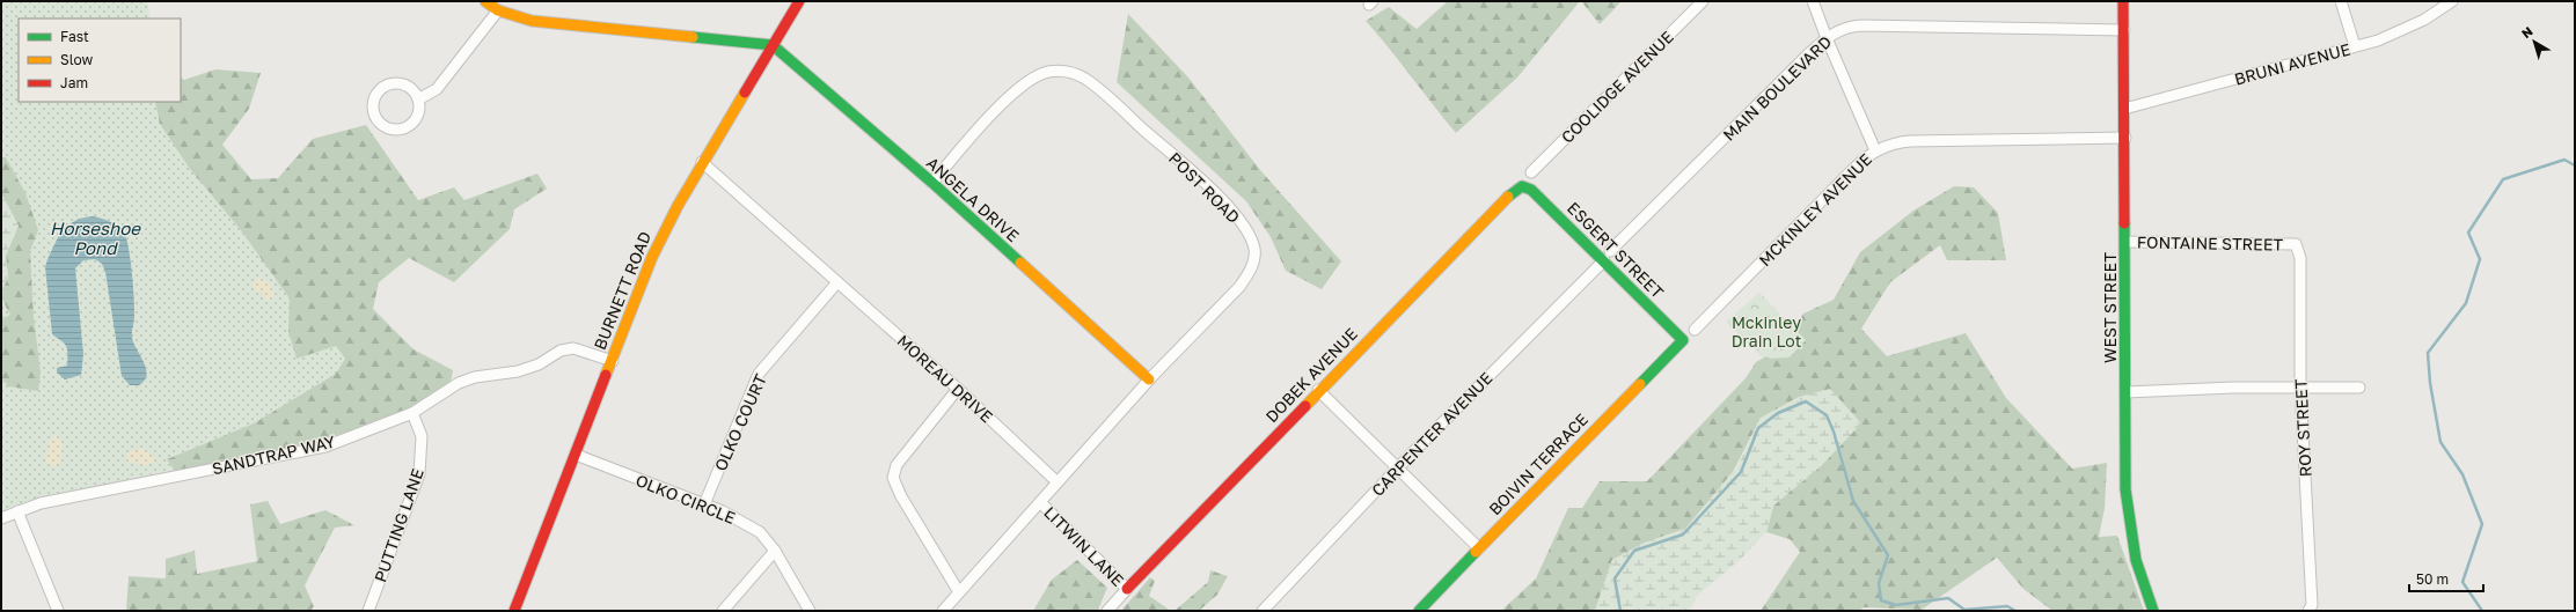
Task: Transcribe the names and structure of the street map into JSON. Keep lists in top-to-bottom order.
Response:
{
  "streets": {
    "street": [
      "BRUNI AVENUE",
      "COOLIDGE AVENUE",
      "MAIN BOULEVARD",
      "POST ROAD",
      "ANGELA DRIVE",
      "MCKINLEY AVENUE",
      "FONTAINE STREET",
      "ESGERT STREET",
      "BURNETT ROAD",
      "WEST STREET",
      "DOBEK AVENUE",
      "MOREAU DRIVE",
      "OLKO COURT",
      "ROY STREET",
      "CARPENTER AVENUE",
      "SANDTRAP WAY",
      "BOIVIN TERRACE",
      "OLKO CIRCLE",
      "PUTTING LANE",
      "LITWIN LANE"
    ]
  },
  "crossings": [
    ["BRUNI AVENUE", "WEST STREET"],
    ["MAIN BOULEVARD", "ESGERT STREET"],
    ["MAIN BOULEVARD", "WEST STREET"],
    ["MAIN BOULEVARD", "CARPENTER AVENUE"],
    ["POST ROAD", "ANGELA DRIVE"],
    ["POST ROAD", "MOREAU DRIVE"],
    ["ANGELA DRIVE", "BURNETT ROAD"],
    ["MCKINLEY AVENUE", "WEST STREET"],
    ["FONTAINE STREET", "WEST STREET"],
    ["FONTAINE STREET", "ROY STREET"],
    ["ESGERT STREET", "DOBEK AVENUE"],
    ["ESGERT STREET", "CARPENTER AVENUE"],
    ["ESGERT STREET", "BOIVIN TERRACE"],
    ["BURNETT ROAD", "MOREAU DRIVE"],
    ["BURNETT ROAD", "SANDTRAP WAY"],
    ["BURNETT ROAD", "OLKO CIRCLE"],
    ["DOBEK AVENUE", "LITWIN LANE"],
    ["MOREAU DRIVE", "OLKO COURT"],
    ["OLKO COURT", "OLKO CIRCLE"],
    ["SANDTRAP WAY", "PUTTING LANE"]
  ],
  "water": ["Horseshoe Pond"],
  "parks": ["Mckinley Drain Lot"],
  "legend": ["Fast", "Slow", "Jam"],
  "scale_bar": "50 m",
  "north": "top left"
}
